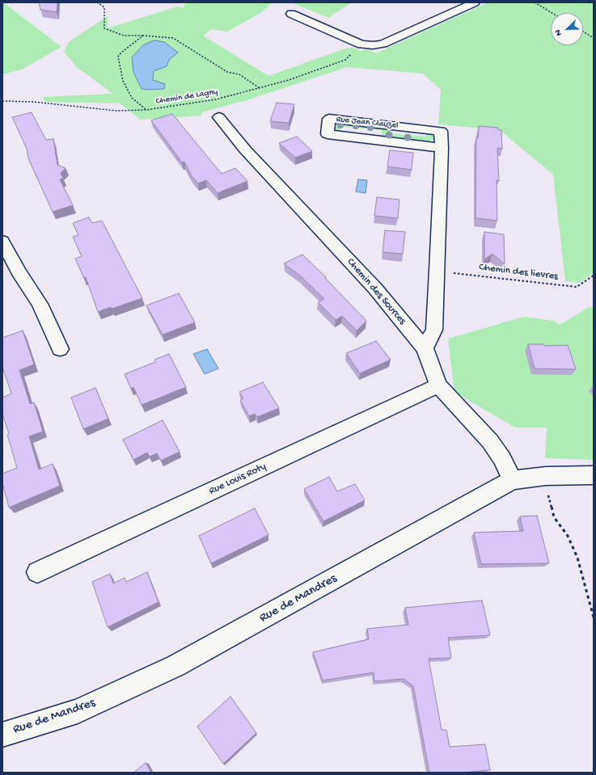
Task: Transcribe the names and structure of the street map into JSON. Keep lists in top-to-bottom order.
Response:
{
  "streets": {
    "street": [
      "Rue Jean Clauzel",
      "Chemin des Sources",
      "Rue Louis Roty",
      "Rue de Mandres"
    ],
    "path": ["Chemin de Lagny", "Chemin des lievres"]
  },
  "crossings": [
    ["Rue Jean Clauzel", "Chemin des lievres"],
    ["Rue Jean Clauzel", "Chemin des Sources"],
    ["Chemin des Sources", "Rue Louis Roty"],
    ["Chemin des Sources", "Rue de Mandres"]
  ],
  "north": "bottom left"
}
